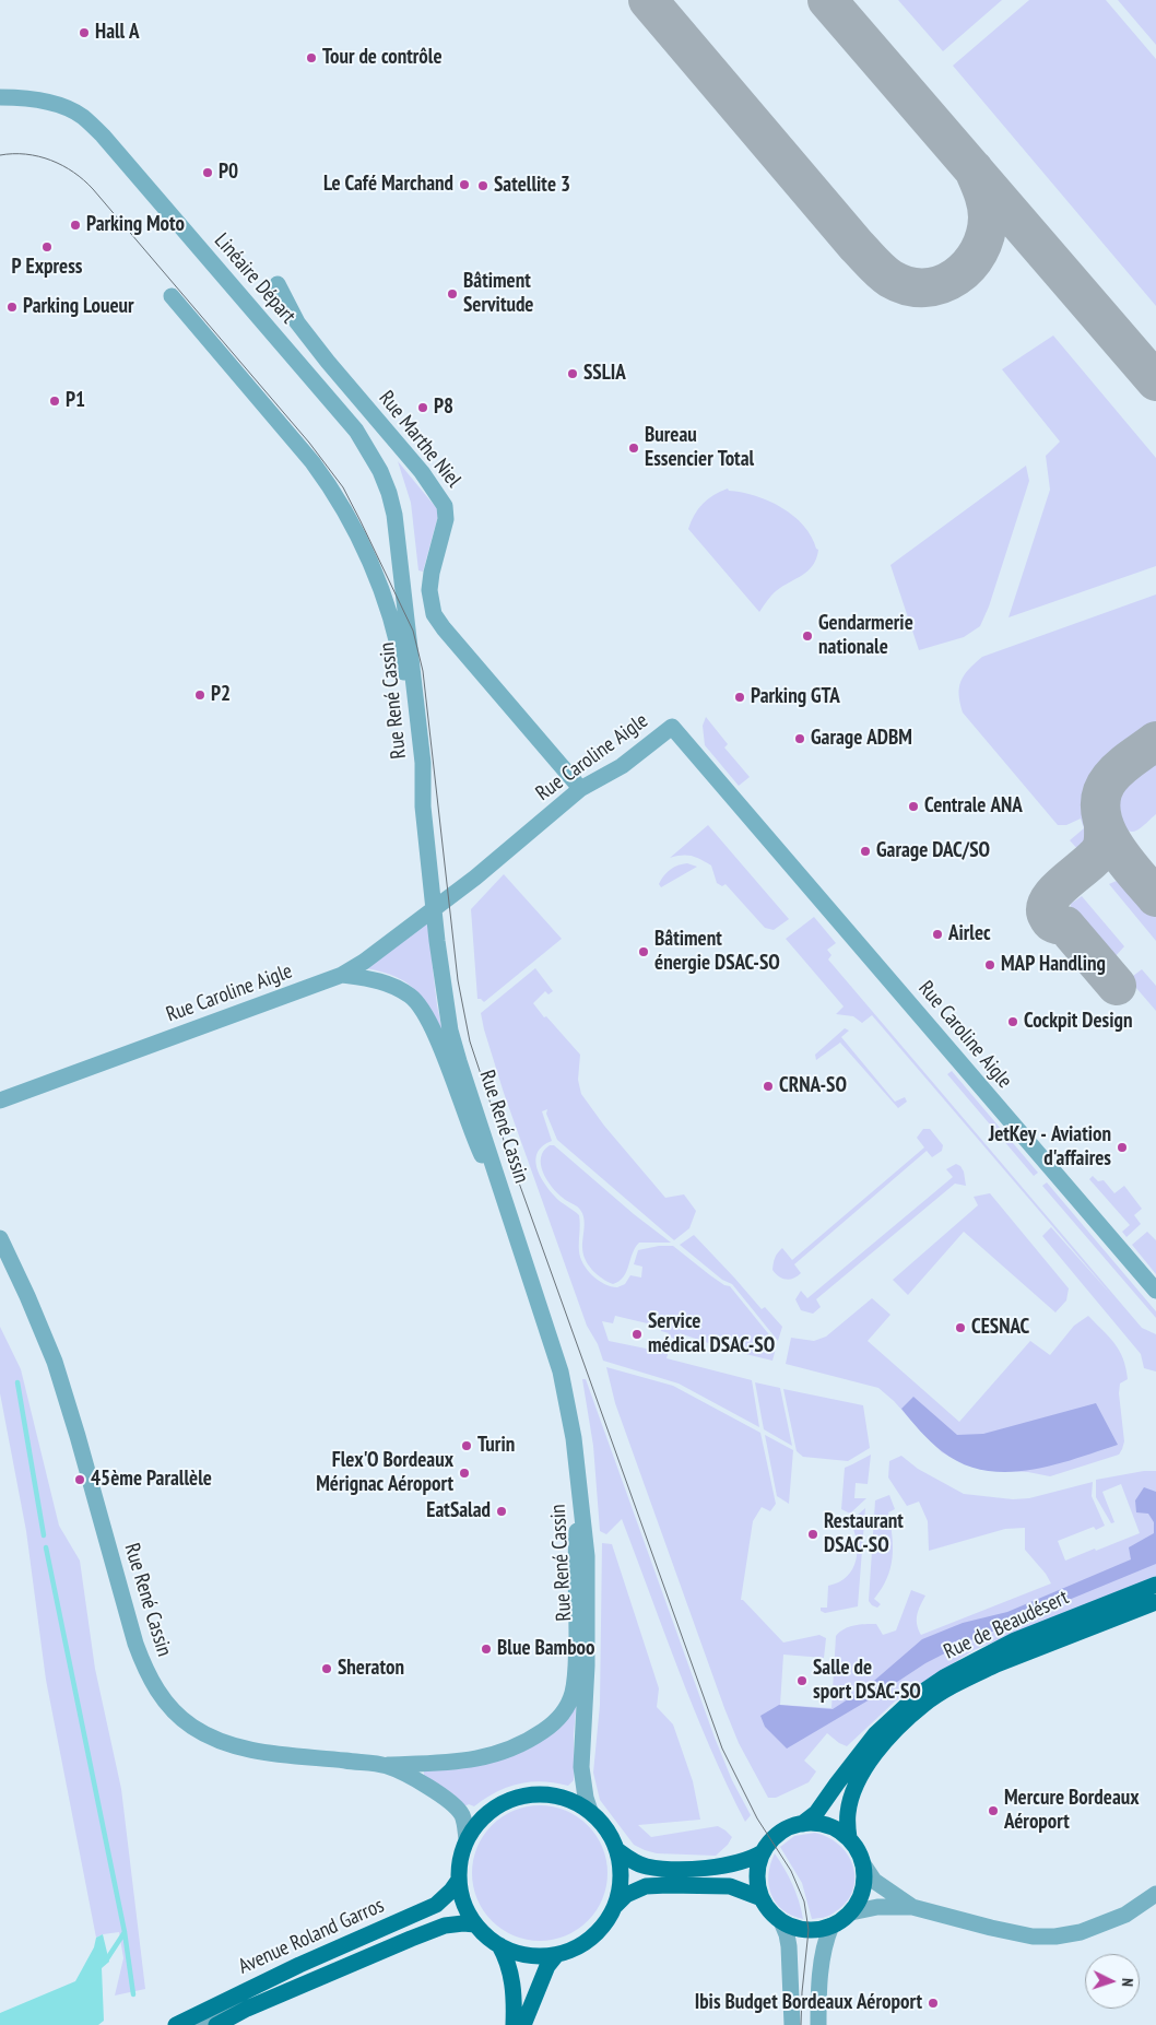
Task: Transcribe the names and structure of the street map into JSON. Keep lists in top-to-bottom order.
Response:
{
  "streets": {
    "main road": ["Rue de Beaudésert", "Avenue Roland Garros"],
    "street": [
      "Linéaire Départ",
      "Rue Marthe Niel",
      "Rue René Cassin",
      "Rue Caroline Aigle"
    ]
  },
  "crossings": [
    ["Linéaire Départ", "Rue René Cassin"],
    ["Rue Marthe Niel", "Rue Caroline Aigle"],
    ["Rue René Cassin", "Rue Caroline Aigle"],
    ["Rue René Cassin", "Avenue Roland Garros"]
  ],
  "places": [
    "Hall A",
    "Tour de contrôle",
    "P0",
    "Le Café Marchand",
    "Satellite 3",
    "Parking Moto",
    "P Express",
    "Bâtiment Servitude",
    "Parking Loueur",
    "SSLIA",
    "P1",
    "P8",
    "Bureau Essencier Total",
    "Gendarmerie nationale",
    "P2",
    "Parking GTA",
    "Garage ADBM",
    "Centrale ANA",
    "Garage DAC/SO",
    "Airlec",
    "Bâtiment énergie DSAC-SO",
    "MAP Handling",
    "Cockpit Design",
    "CRNA-SO",
    "JetKey - Aviation d'affaires",
    "CESNAC",
    "Service médical DSAC-SO",
    "Turin",
    "Flex'O Bordeaux Mérignac Aéroport",
    "45ème Parallèle",
    "EatSalad",
    "Restaurant DSAC-SO",
    "Blue Bamboo",
    "Sheraton",
    "Salle de sport DSAC-SO",
    "Mercure Bordeaux Aéroport",
    "Ibis Budget Bordeaux Aéroport"
  ],
  "north": "right"
}
